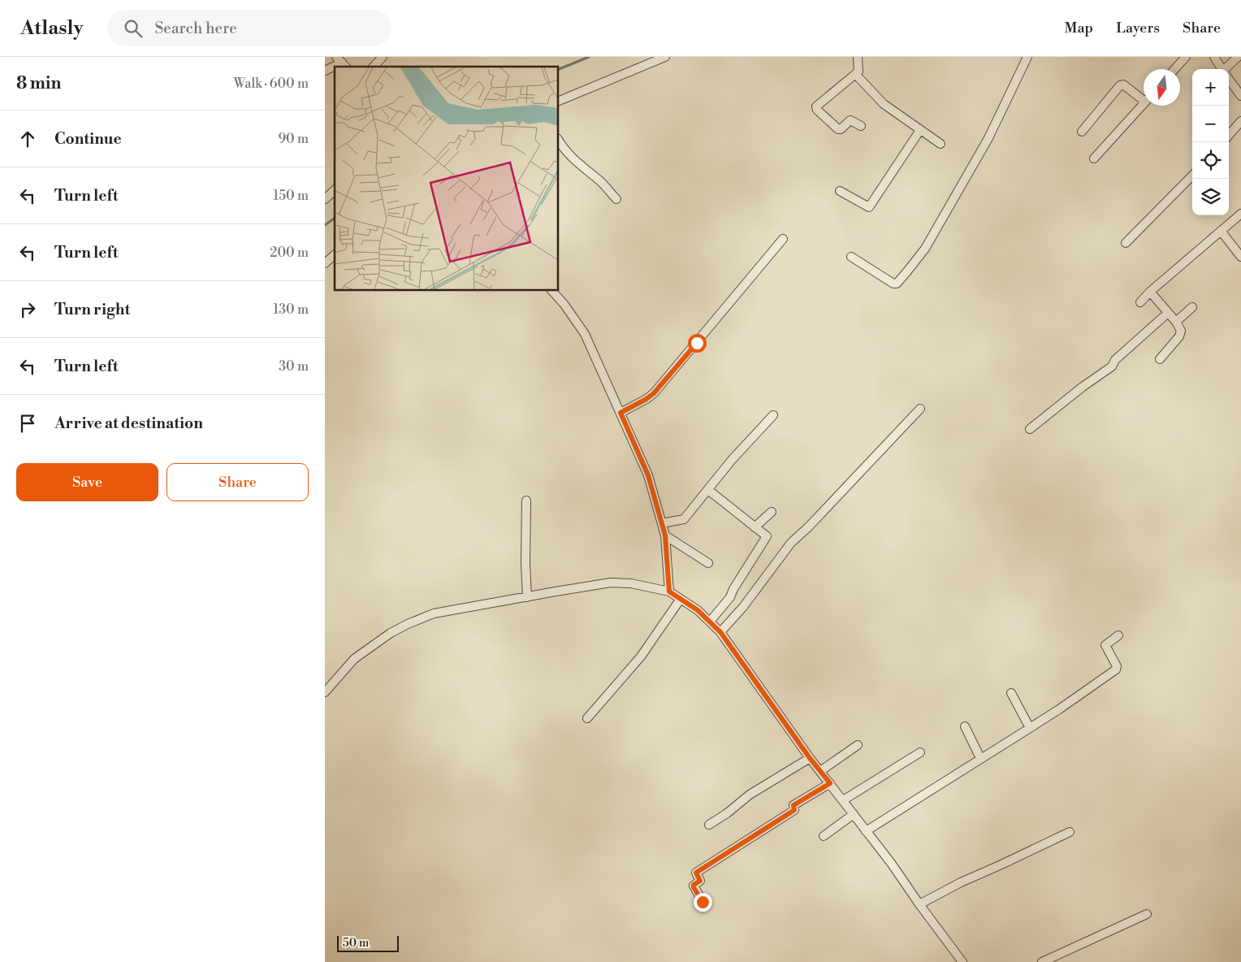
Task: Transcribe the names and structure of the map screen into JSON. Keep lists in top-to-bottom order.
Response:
{
  "scale_bar": "50 m",
  "north": "bottom",
  "page": {
    "header": "Atlasly",
    "search": "Search here",
    "nav": ["Map", "Layers", "Share"],
    "heading": ["8 min", "Walk · 600 m"],
    "map_buttons": ["+", "−"],
    "list": [
      ["Continue", "90 m"],
      ["Turn left", "150 m"],
      ["Turn left", "200 m"],
      ["Turn right", "130 m"],
      ["Turn left", "30 m"],
      "Arrive at destination"
    ],
    "buttons": ["Save", "Share"],
    "scale": "50 m"
  }
}
